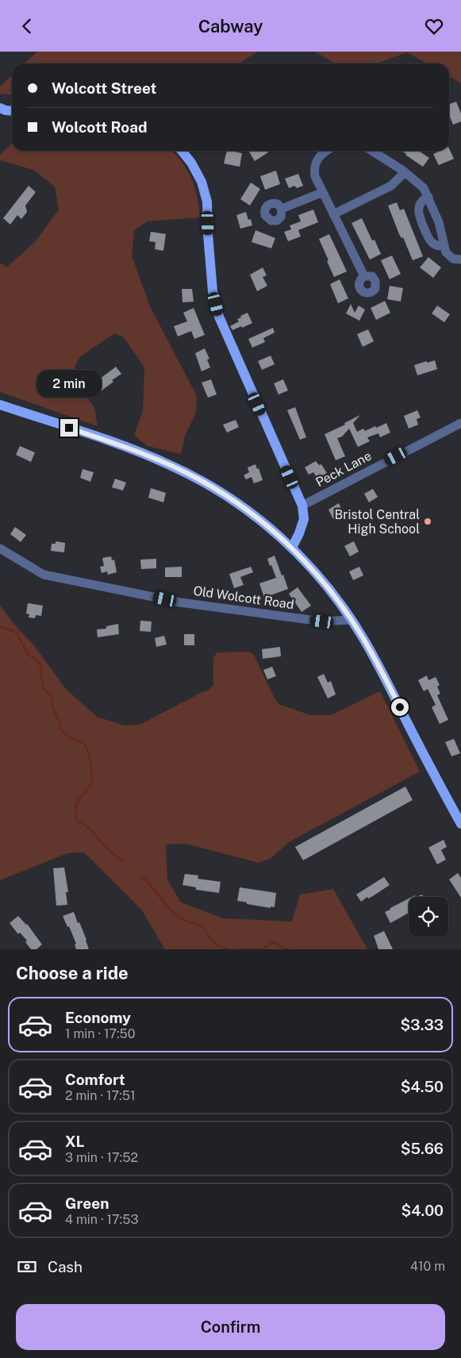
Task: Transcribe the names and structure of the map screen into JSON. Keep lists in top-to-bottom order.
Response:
{
  "streets": {
    "street": ["Peck Lane", "Old Wolcott Road"]
  },
  "places": ["Bristol Central High School"],
  "page": {
    "header": "Cabway",
    "banner": ["Wolcott Street", "Wolcott Road"],
    "bubble": "2 min",
    "heading": "Choose a ride",
    "list": [
      {
        "name": "Economy",
        "note": "1 min · 17:50",
        "value": "$3.33"
      },
      {
        "name": "Comfort",
        "note": "2 min · 17:51",
        "value": "$4.50"
      },
      {
        "name": "XL",
        "note": "3 min · 17:52",
        "value": "$5.66"
      },
      {
        "name": "Green",
        "note": "4 min · 17:53",
        "value": "$4.00"
      }
    ],
    "pay": ["Cash", "410 m"],
    "buttons": "Confirm"
  }
}
